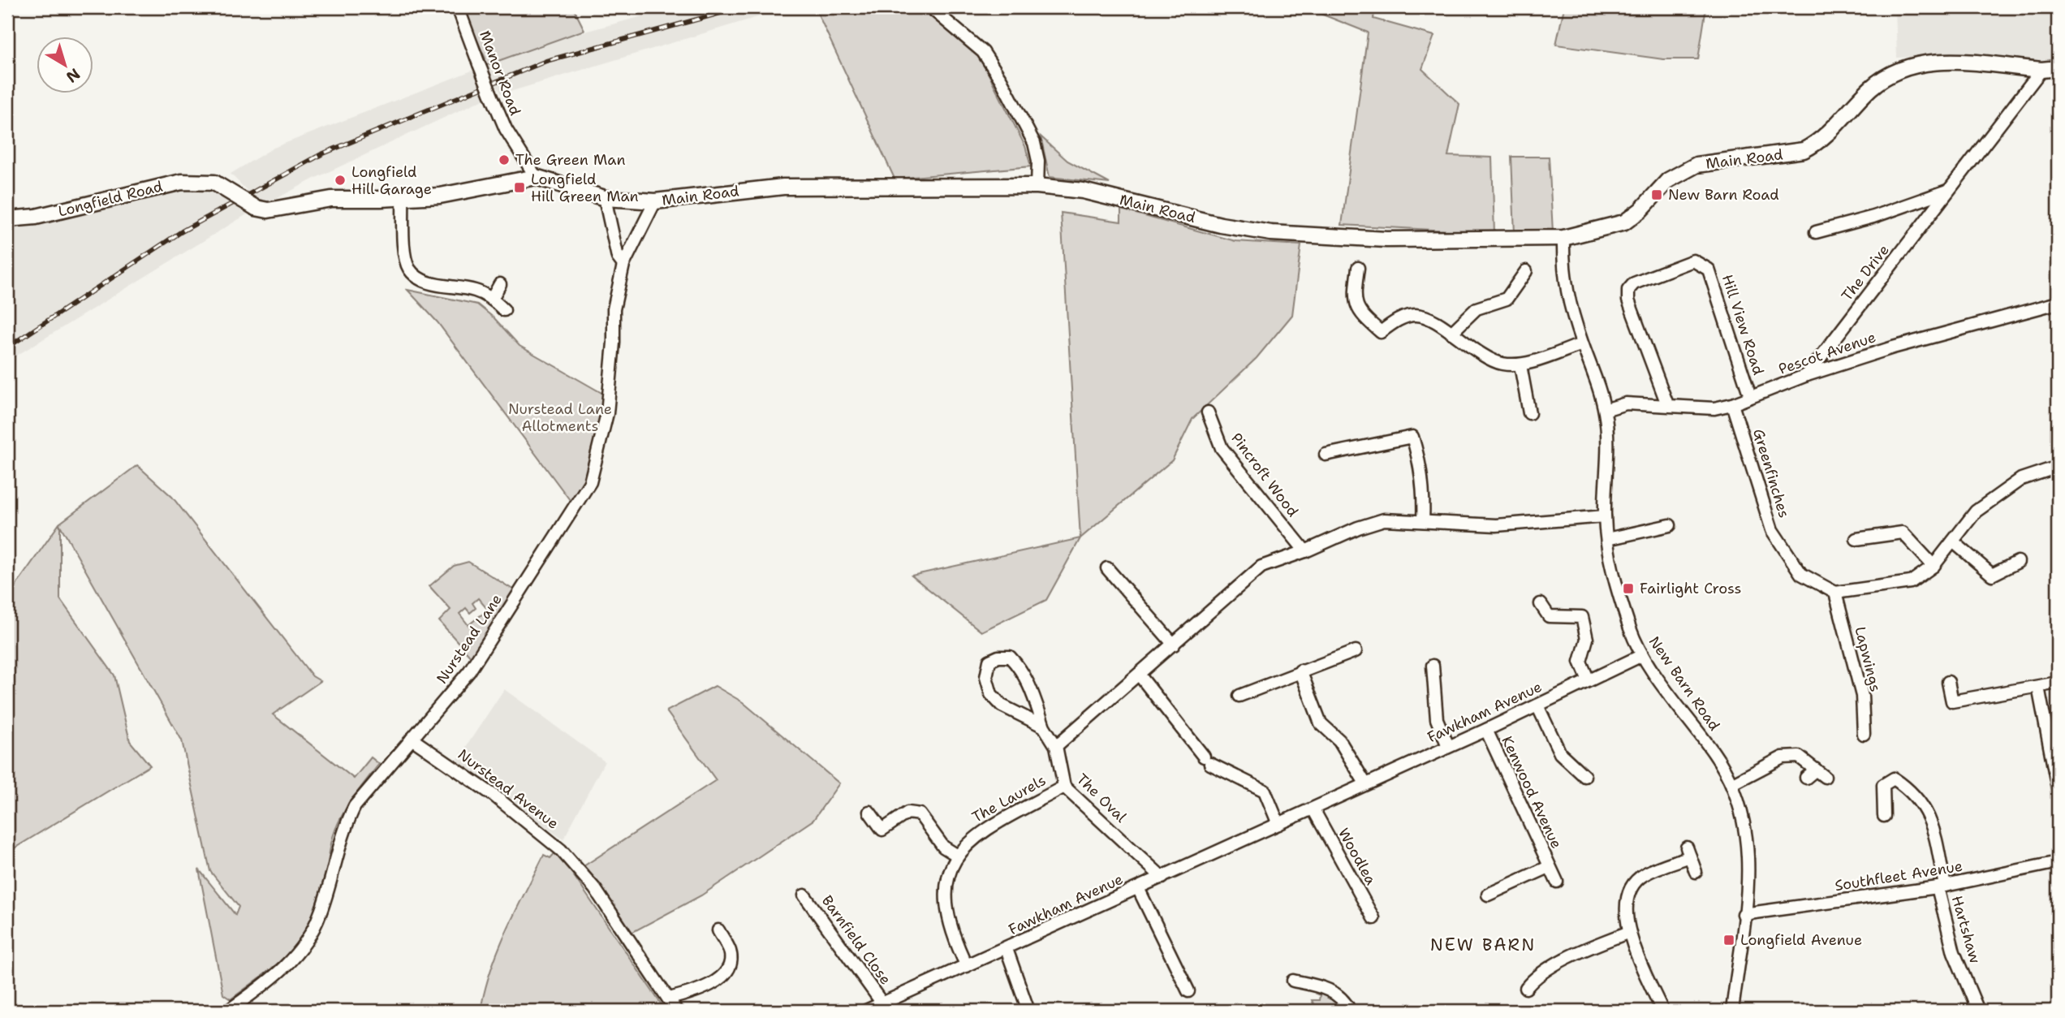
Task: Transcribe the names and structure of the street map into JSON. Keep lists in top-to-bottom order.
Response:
{
  "streets": {
    "main road": ["Main Road", "Longfield Road"],
    "street": [
      "Manor Road",
      "The Drive",
      "Hill View Road",
      "Pescot Avenue",
      "Greenfinches",
      "Pincroft Wood",
      "Nurstead Lane",
      "Lapwings",
      "New Barn Road",
      "Fawkham Avenue",
      "Nurstead Avenue",
      "Kenwood Avenue",
      "The Oval",
      "The Laurels",
      "Woodlea",
      "Southfleet Avenue",
      "Hartshaw",
      "Barnfield Close"
    ]
  },
  "crossings": [
    ["Manor Road", "Main Road"],
    ["Main Road", "Longfield Road"],
    ["Main Road", "The Drive"],
    ["Main Road", "Nurstead Lane"],
    ["Main Road", "New Barn Road"],
    ["The Drive", "Pescot Avenue"],
    ["Hill View Road", "Pescot Avenue"],
    ["Pescot Avenue", "Greenfinches"],
    ["Pescot Avenue", "New Barn Road"],
    ["Greenfinches", "Lapwings"],
    ["Nurstead Lane", "Nurstead Avenue"],
    ["New Barn Road", "Fawkham Avenue"],
    ["New Barn Road", "Southfleet Avenue"],
    ["Fawkham Avenue", "Kenwood Avenue"],
    ["Fawkham Avenue", "The Oval"],
    ["Fawkham Avenue", "Woodlea"],
    ["Fawkham Avenue", "Barnfield Close"],
    ["The Oval", "The Laurels"],
    ["Southfleet Avenue", "Hartshaw"]
  ],
  "districts": ["NEW BARN"],
  "parks": ["Nurstead Lane Allotments"],
  "places": {
    "other": ["The Green Man", "Longfield Hill Garage"],
    "transit": [
      "Longfield Hill Green Man",
      "New Barn Road",
      "Fairlight Cross",
      "Longfield Avenue"
    ]
  },
  "north": "bottom right"
}
